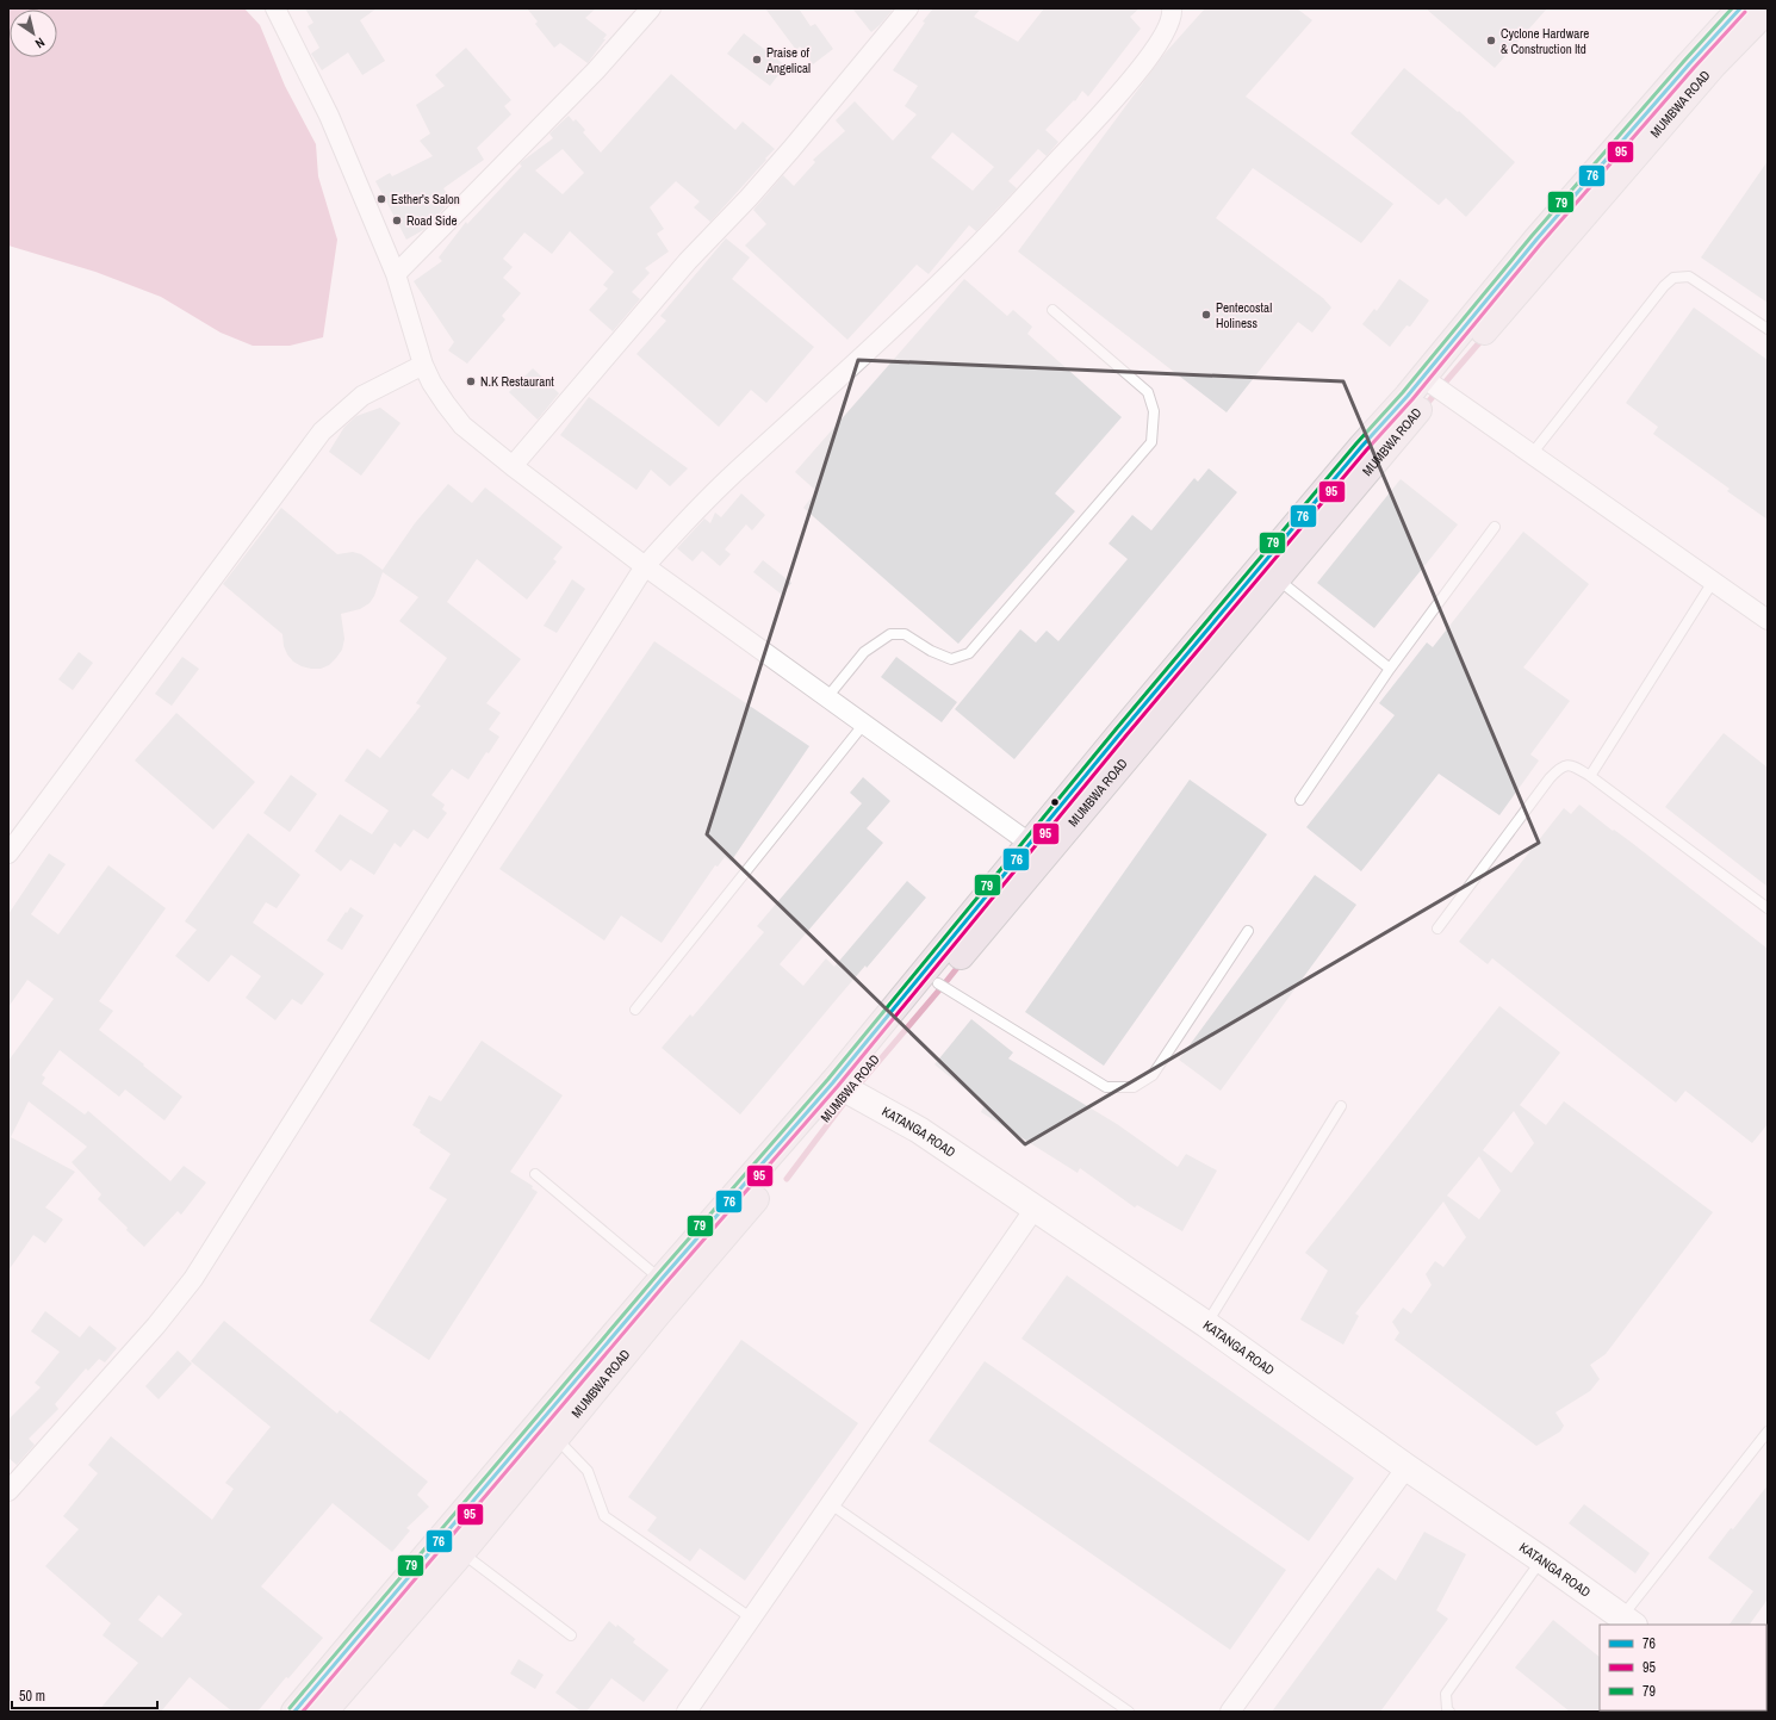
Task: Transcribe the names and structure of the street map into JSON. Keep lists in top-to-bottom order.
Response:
{
  "streets": {
    "main road": ["MUMBWA ROAD"],
    "street": ["KATANGA ROAD"]
  },
  "crossings": [
    ["MUMBWA ROAD", "KATANGA ROAD"]
  ],
  "places": [
    "Cyclone Hardware & Construction ltd",
    "Praise of Angelical",
    "Esther's Salon",
    "Road Side",
    "Pentecostal Holiness",
    "N.K Restaurant"
  ],
  "lines": ["transit line 76", "transit line 79", "transit line 95"],
  "legend": ["76", "95", "79"],
  "scale_bar": "50 m",
  "north": "bottom right"
}
